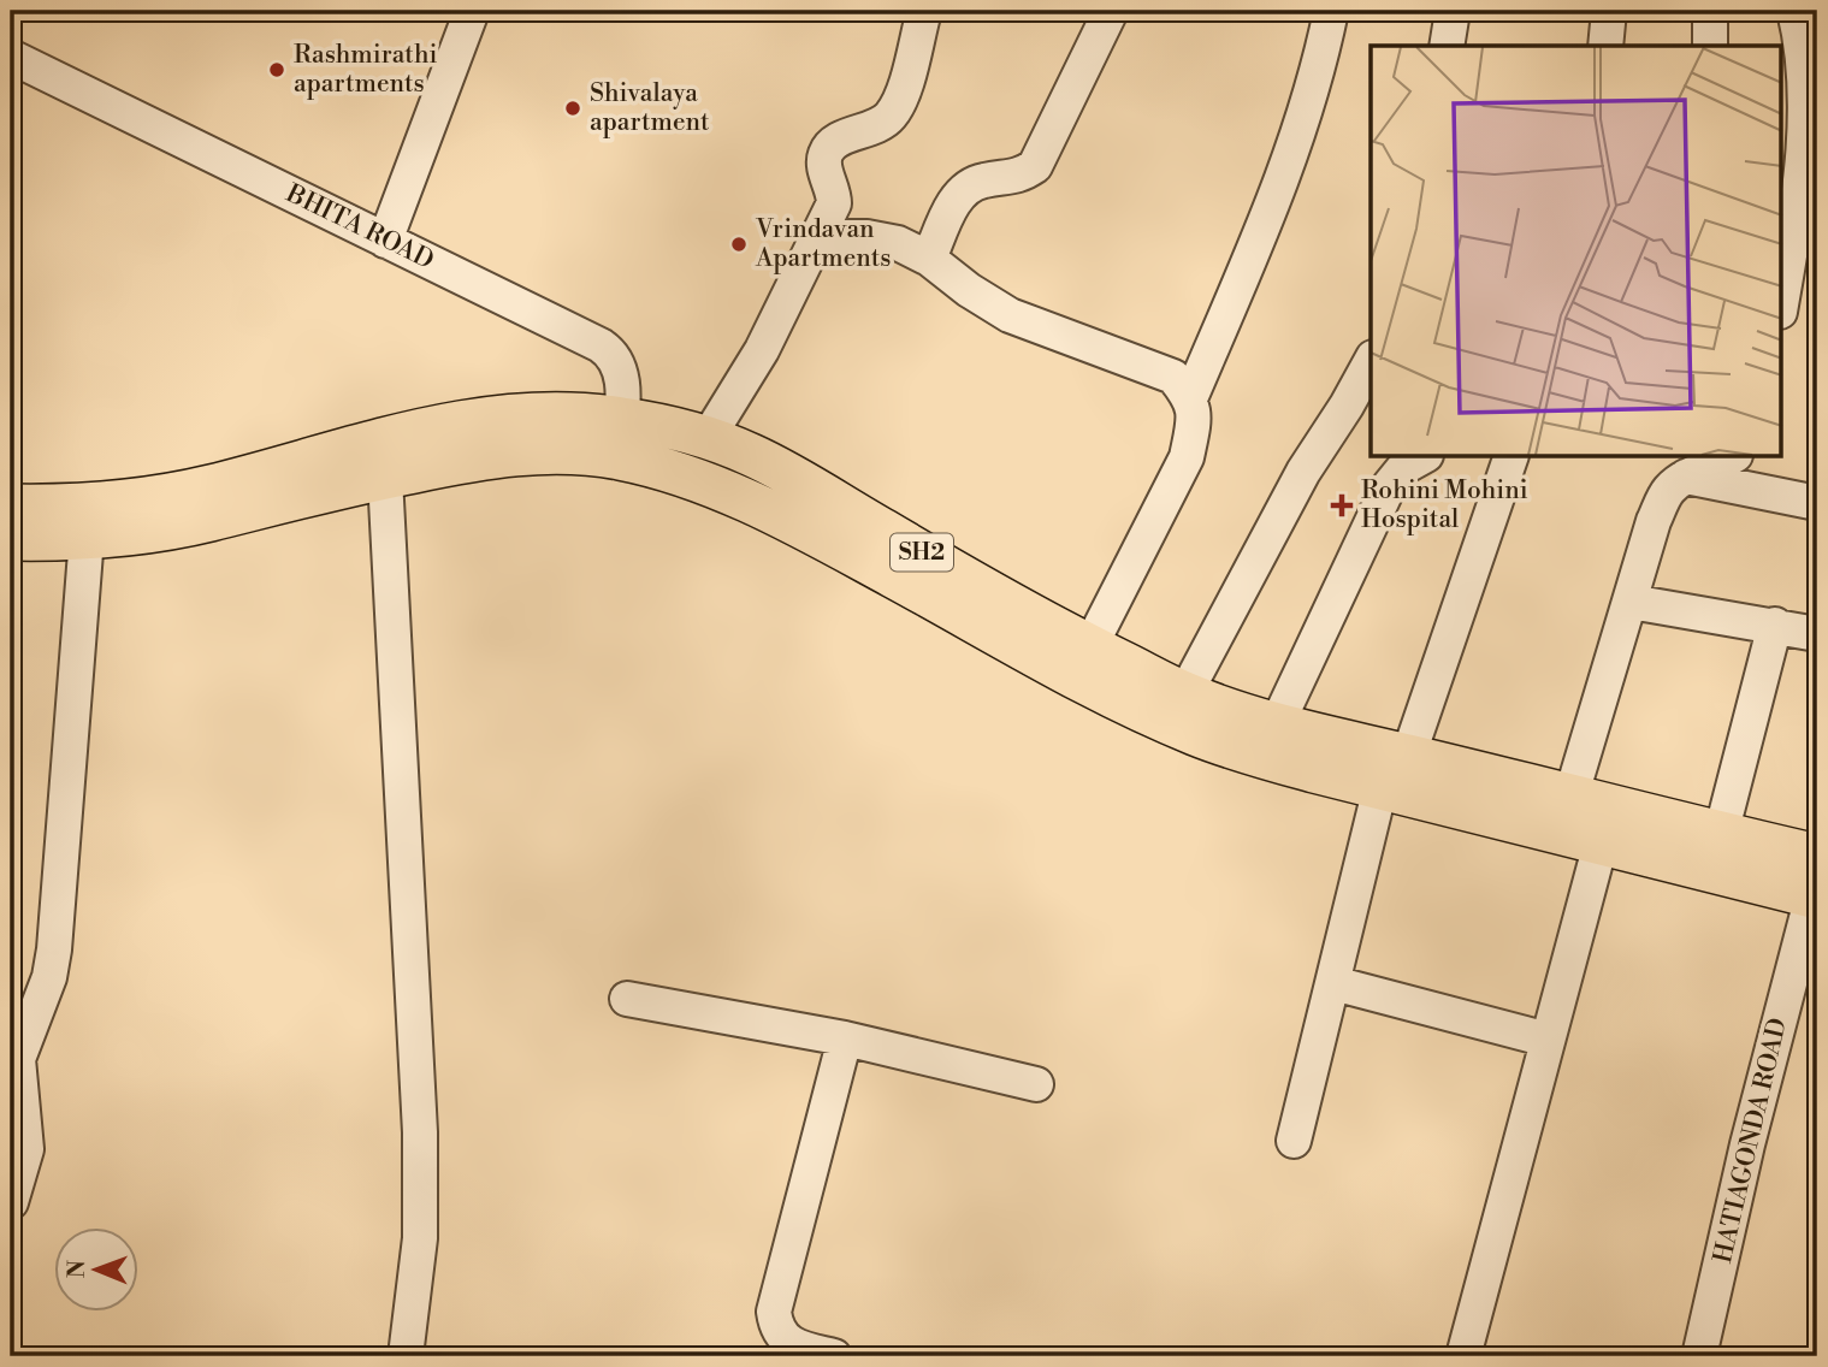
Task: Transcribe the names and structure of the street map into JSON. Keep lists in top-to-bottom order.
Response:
{
  "streets": {
    "main road": ["SH2"],
    "street": ["BHITA ROAD", "HATIAGONDA ROAD"]
  },
  "crossings": [
    ["BHITA ROAD", "SH2"],
    ["SH2", "HATIAGONDA ROAD"]
  ],
  "places": {
    "other": ["Rashmirathi apartments", "Shivalaya apartment", "Vrindavan Apartments"],
    "health": ["Rohini Mohini Hospital"]
  },
  "north": "left"
}
